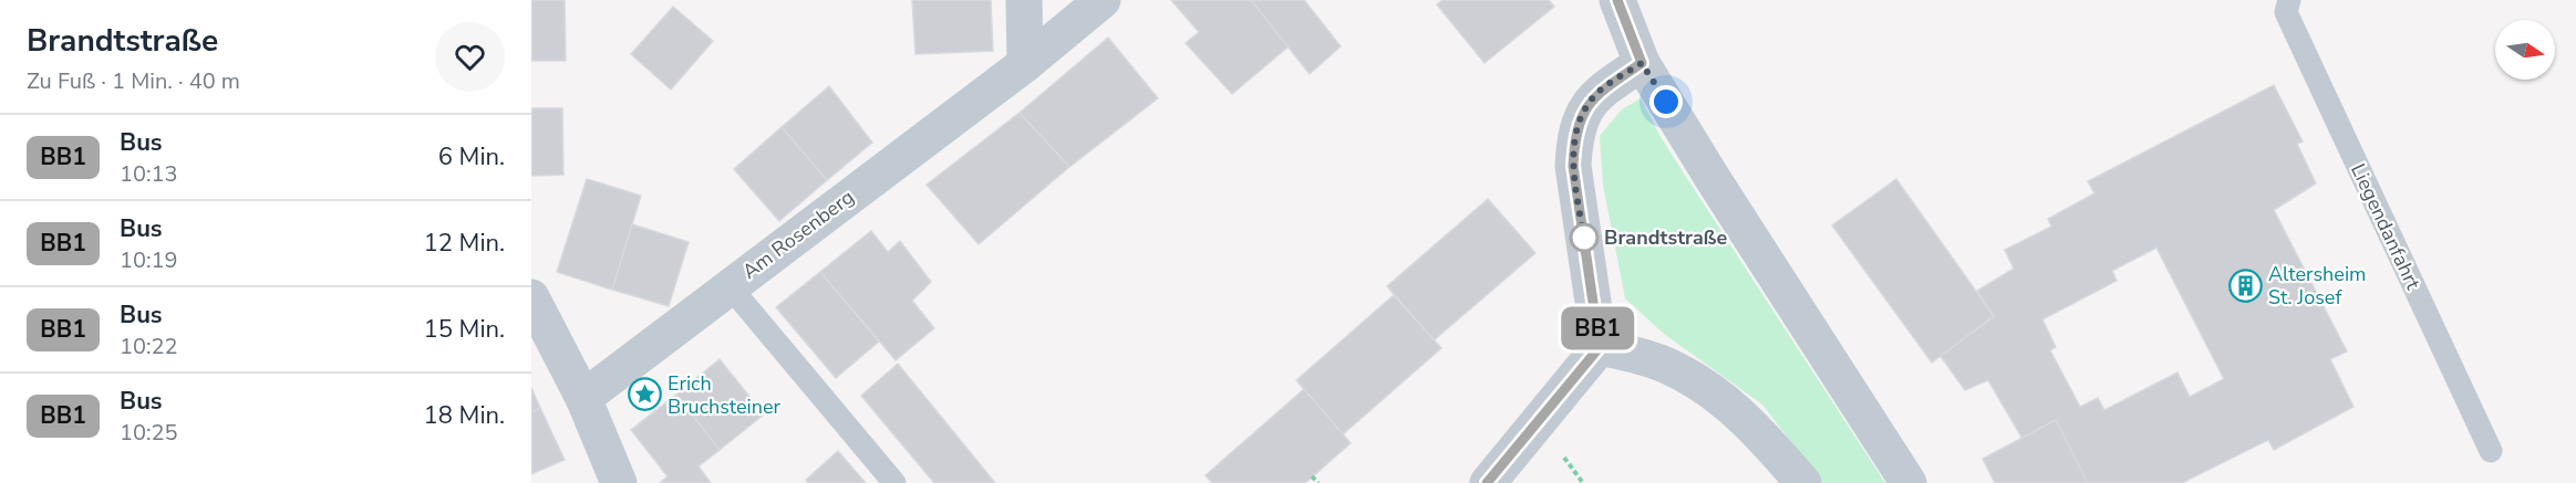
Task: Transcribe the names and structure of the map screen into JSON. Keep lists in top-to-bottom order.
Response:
{
  "streets": {
    "street": ["Am Rosenberg"],
    "lane": ["Liegendanfahrt"]
  },
  "places": {
    "other": ["Brandtstraße"],
    "building": ["Altersheim St. Josef"],
    "place": ["Erich Bruchsteiner"]
  },
  "lines": ["bus line BB1"],
  "north": "right",
  "page": {
    "heading": ["Brandtstraße", "Zu Fuß · 1 Min. · 40 m"],
    "on_map": "BB1",
    "list": [
      {
        "mark": "BB1",
        "name": "Bus",
        "note": "10:13",
        "value": "6 Min."
      },
      {
        "mark": "BB1",
        "name": "Bus",
        "note": "10:19",
        "value": "12 Min."
      },
      {
        "mark": "BB1",
        "name": "Bus",
        "note": "10:22",
        "value": "15 Min."
      },
      {
        "mark": "BB1",
        "name": "Bus",
        "note": "10:25",
        "value": "18 Min."
      }
    ]
  }
}
